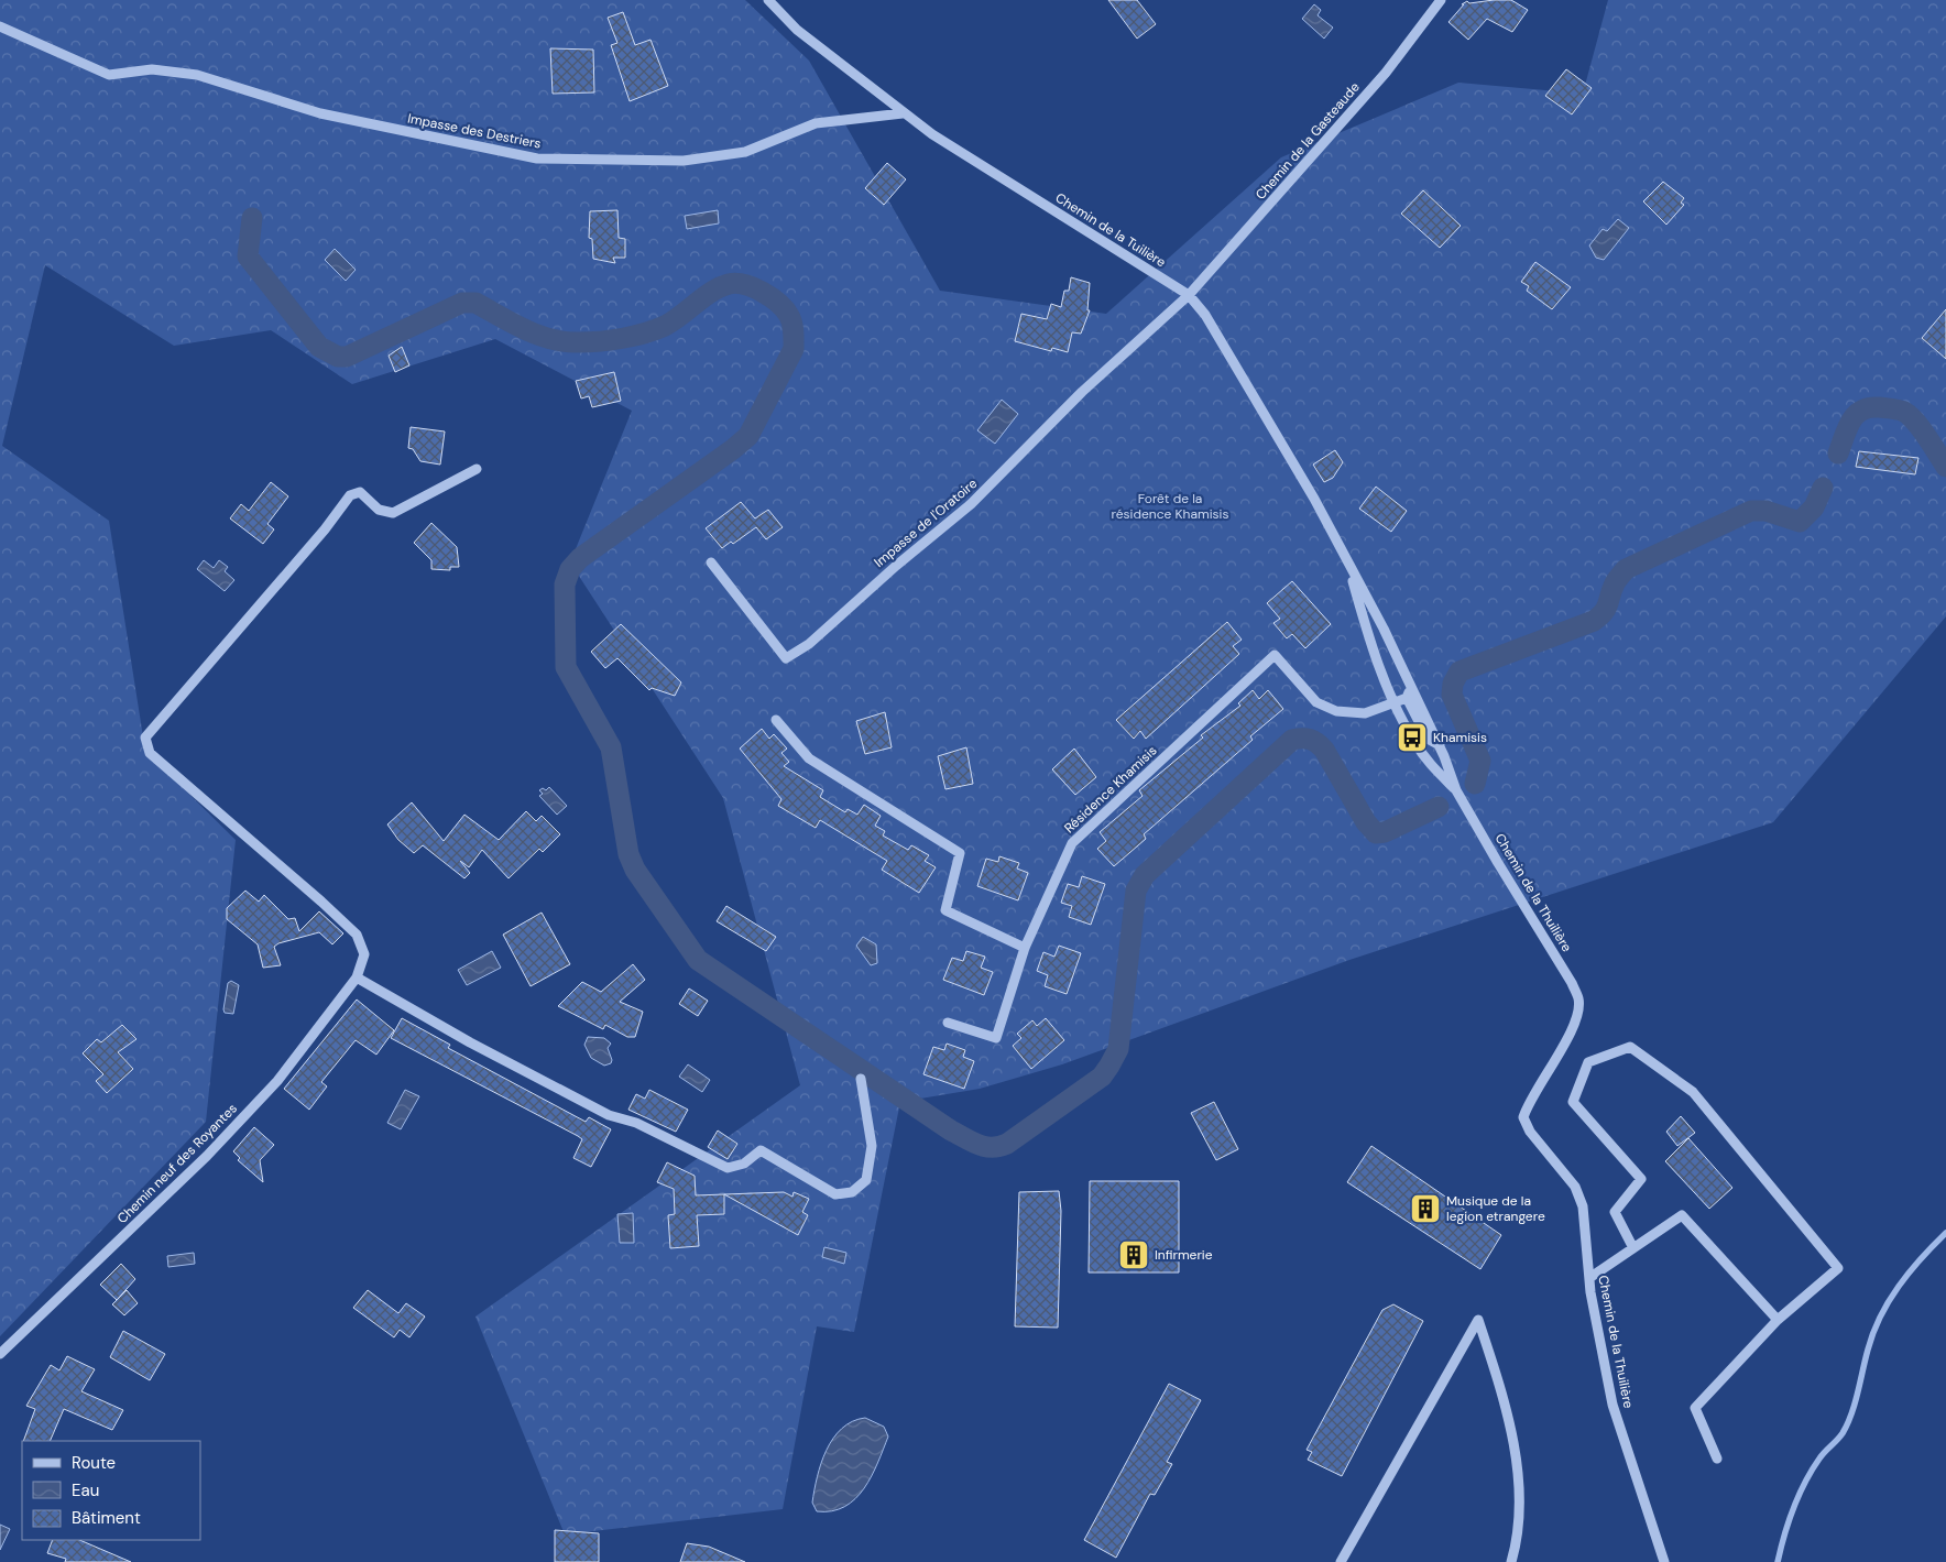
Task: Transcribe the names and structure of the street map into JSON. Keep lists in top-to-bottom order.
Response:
{
  "streets": {
    "street": [
      "Impasse des Destriers",
      "Chemin de la Gasteaude",
      "Chemin de la Tuilière",
      "Impasse de l'Oratoire",
      "Résidence Khamisis",
      "Chemin de la Thuilière",
      "Chemin neuf des Royantes"
    ]
  },
  "crossings": [
    ["Impasse des Destriers", "Chemin de la Tuilière"],
    ["Chemin de la Gasteaude", "Chemin de la Tuilière"],
    ["Chemin de la Gasteaude", "Impasse de l'Oratoire"],
    ["Chemin de la Tuilière", "Impasse de l'Oratoire"],
    ["Chemin de la Tuilière", "Chemin de la Thuilière"],
    ["Résidence Khamisis", "Chemin de la Thuilière"]
  ],
  "parks": ["Forêt de la résidence Khamisis"],
  "places": {
    "bus stop": ["Khamisis"],
    "building": ["Musique de la legion etrangere", "Infirmerie"]
  },
  "legend": ["Route", "Eau", "Bâtiment"]
}
